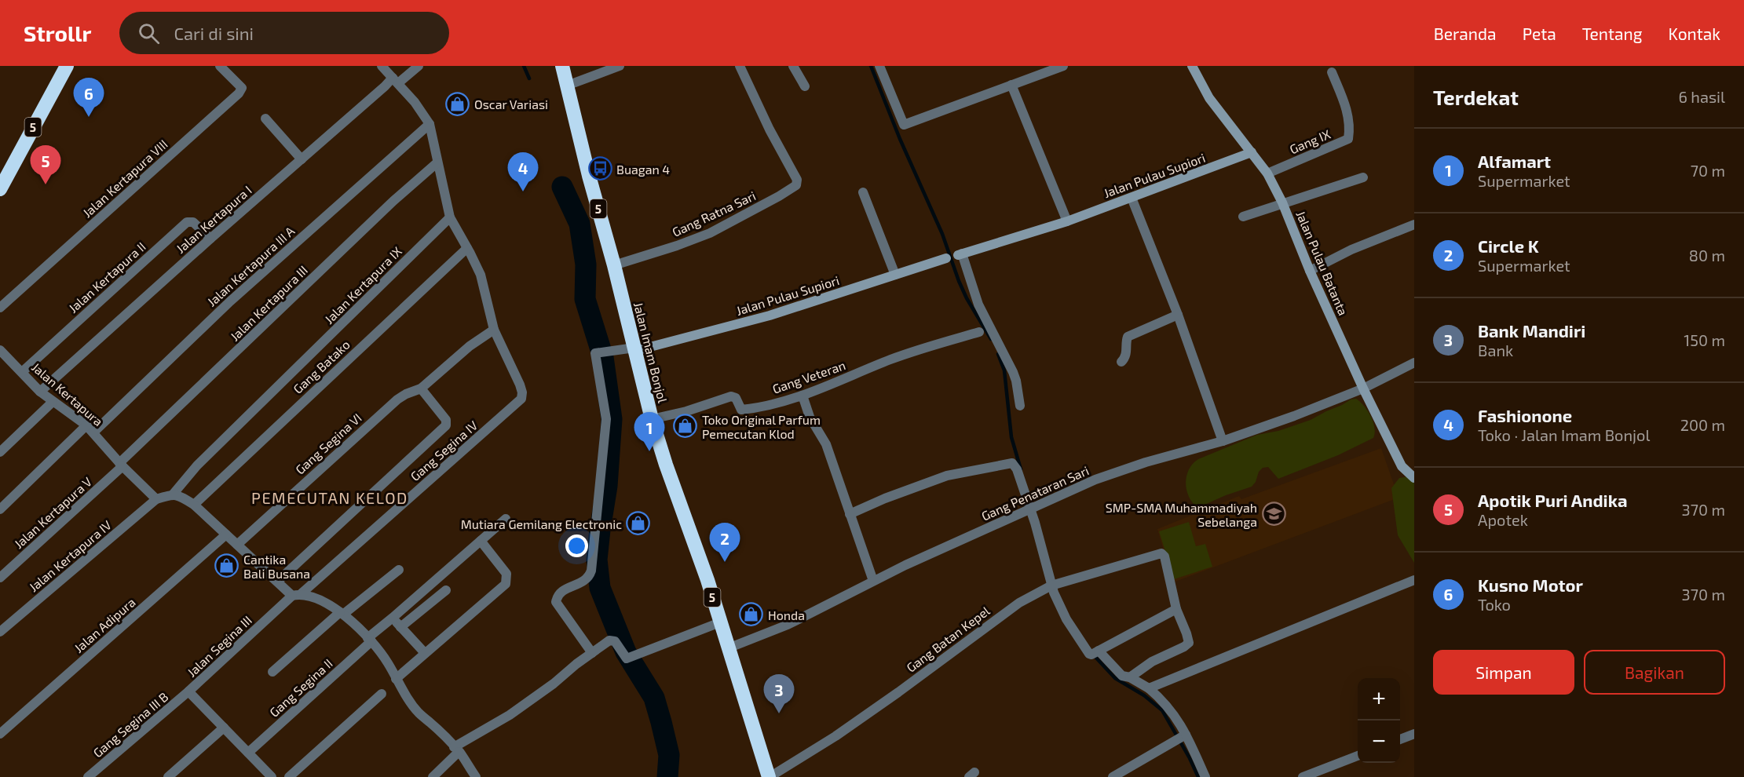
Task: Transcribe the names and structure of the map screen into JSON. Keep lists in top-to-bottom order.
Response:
{
  "streets": {
    "highway": ["5", "Jalan Imam Bonjol"],
    "street": [
      "Gang IX",
      "Jalan Pulau Supiori",
      "Jalan Kertapura VIII",
      "Gang Ratna Sari",
      "Jalan Kertapura I",
      "Jalan Pulau Batanta",
      "Jalan Kertapura III A",
      "Jalan Kertapura II",
      "Jalan Kertapura IX",
      "Jalan Kertapura III",
      "Gang Batako",
      "Gang Veteran",
      "Jalan Kertapura",
      "Gang Segina VI",
      "Gang Segina IV",
      "Gang Penataran Sari",
      "Jalan Kertapura V",
      "Jalan Kertapura IV",
      "Jalan Adipura",
      "Gang Batan Kepel",
      "Jalan Segina III",
      "Gang Segina II",
      "Gang Segina III B"
    ]
  },
  "crossings": [
    ["Gang IX", "Jalan Pulau Batanta"],
    ["Jalan Pulau Supiori", "Jalan Pulau Batanta"],
    ["Jalan Pulau Supiori", "Jalan Imam Bonjol"],
    ["Gang Ratna Sari", "Jalan Imam Bonjol"],
    ["Jalan Kertapura I", "Jalan Kertapura II"],
    ["Jalan Kertapura I", "Jalan Kertapura"],
    ["Jalan Pulau Batanta", "Gang Penataran Sari"],
    ["Jalan Kertapura III A", "Jalan Kertapura"],
    ["Jalan Kertapura II", "Jalan Kertapura"],
    ["Jalan Kertapura III", "Jalan Kertapura"],
    ["Jalan Kertapura III", "Jalan Kertapura V"],
    ["Jalan Imam Bonjol", "Gang Veteran"],
    ["Jalan Imam Bonjol", "Gang Penataran Sari"],
    ["Jalan Imam Bonjol", "Gang Batan Kepel"],
    ["Jalan Kertapura", "Jalan Kertapura V"],
    ["Jalan Kertapura", "Jalan Kertapura IV"],
    ["Gang Segina VI", "Gang Segina IV"],
    ["Gang Segina IV", "Jalan Segina III"],
    ["Jalan Segina III", "Gang Segina II"],
    ["Jalan Segina III", "Gang Segina III B"]
  ],
  "districts": ["PEMECUTAN KELOD"],
  "places": {
    "shop": [
      "Oscar Variasi",
      "Toko Original Parfum Pemecutan Klod",
      "Mutiara Gemilang Electronic",
      "Cantika Bali Busana",
      "Honda"
    ],
    "bus stop": ["Buagan 4"],
    "school or university": ["SMP-SMA Muhammadiyah Sebelanga"]
  },
  "page": {
    "header": "Strollr",
    "search": "Cari di sini",
    "nav": [
      "Beranda",
      "Peta",
      "Tentang",
      "Kontak"
    ],
    "heading": ["Terdekat", "6 hasil"],
    "pins": [
      "6",
      "5",
      "4",
      "1",
      "2",
      "3"
    ],
    "list": [
      {
        "mark": "1",
        "name": "Alfamart",
        "note": "Supermarket",
        "value": "70 m"
      },
      {
        "mark": "2",
        "name": "Circle K",
        "note": "Supermarket",
        "value": "80 m"
      },
      {
        "mark": "3",
        "name": "Bank Mandiri",
        "note": "Bank",
        "value": "150 m"
      },
      {
        "mark": "4",
        "name": "Fashionone",
        "note": "Toko · Jalan Imam Bonjol",
        "value": "200 m"
      },
      {
        "mark": "5",
        "name": "Apotik Puri Andika",
        "note": "Apotek",
        "value": "370 m"
      },
      {
        "mark": "6",
        "name": "Kusno Motor",
        "note": "Toko",
        "value": "370 m"
      }
    ],
    "buttons": ["Simpan", "Bagikan"],
    "map_buttons": ["+", "−"]
  }
}
